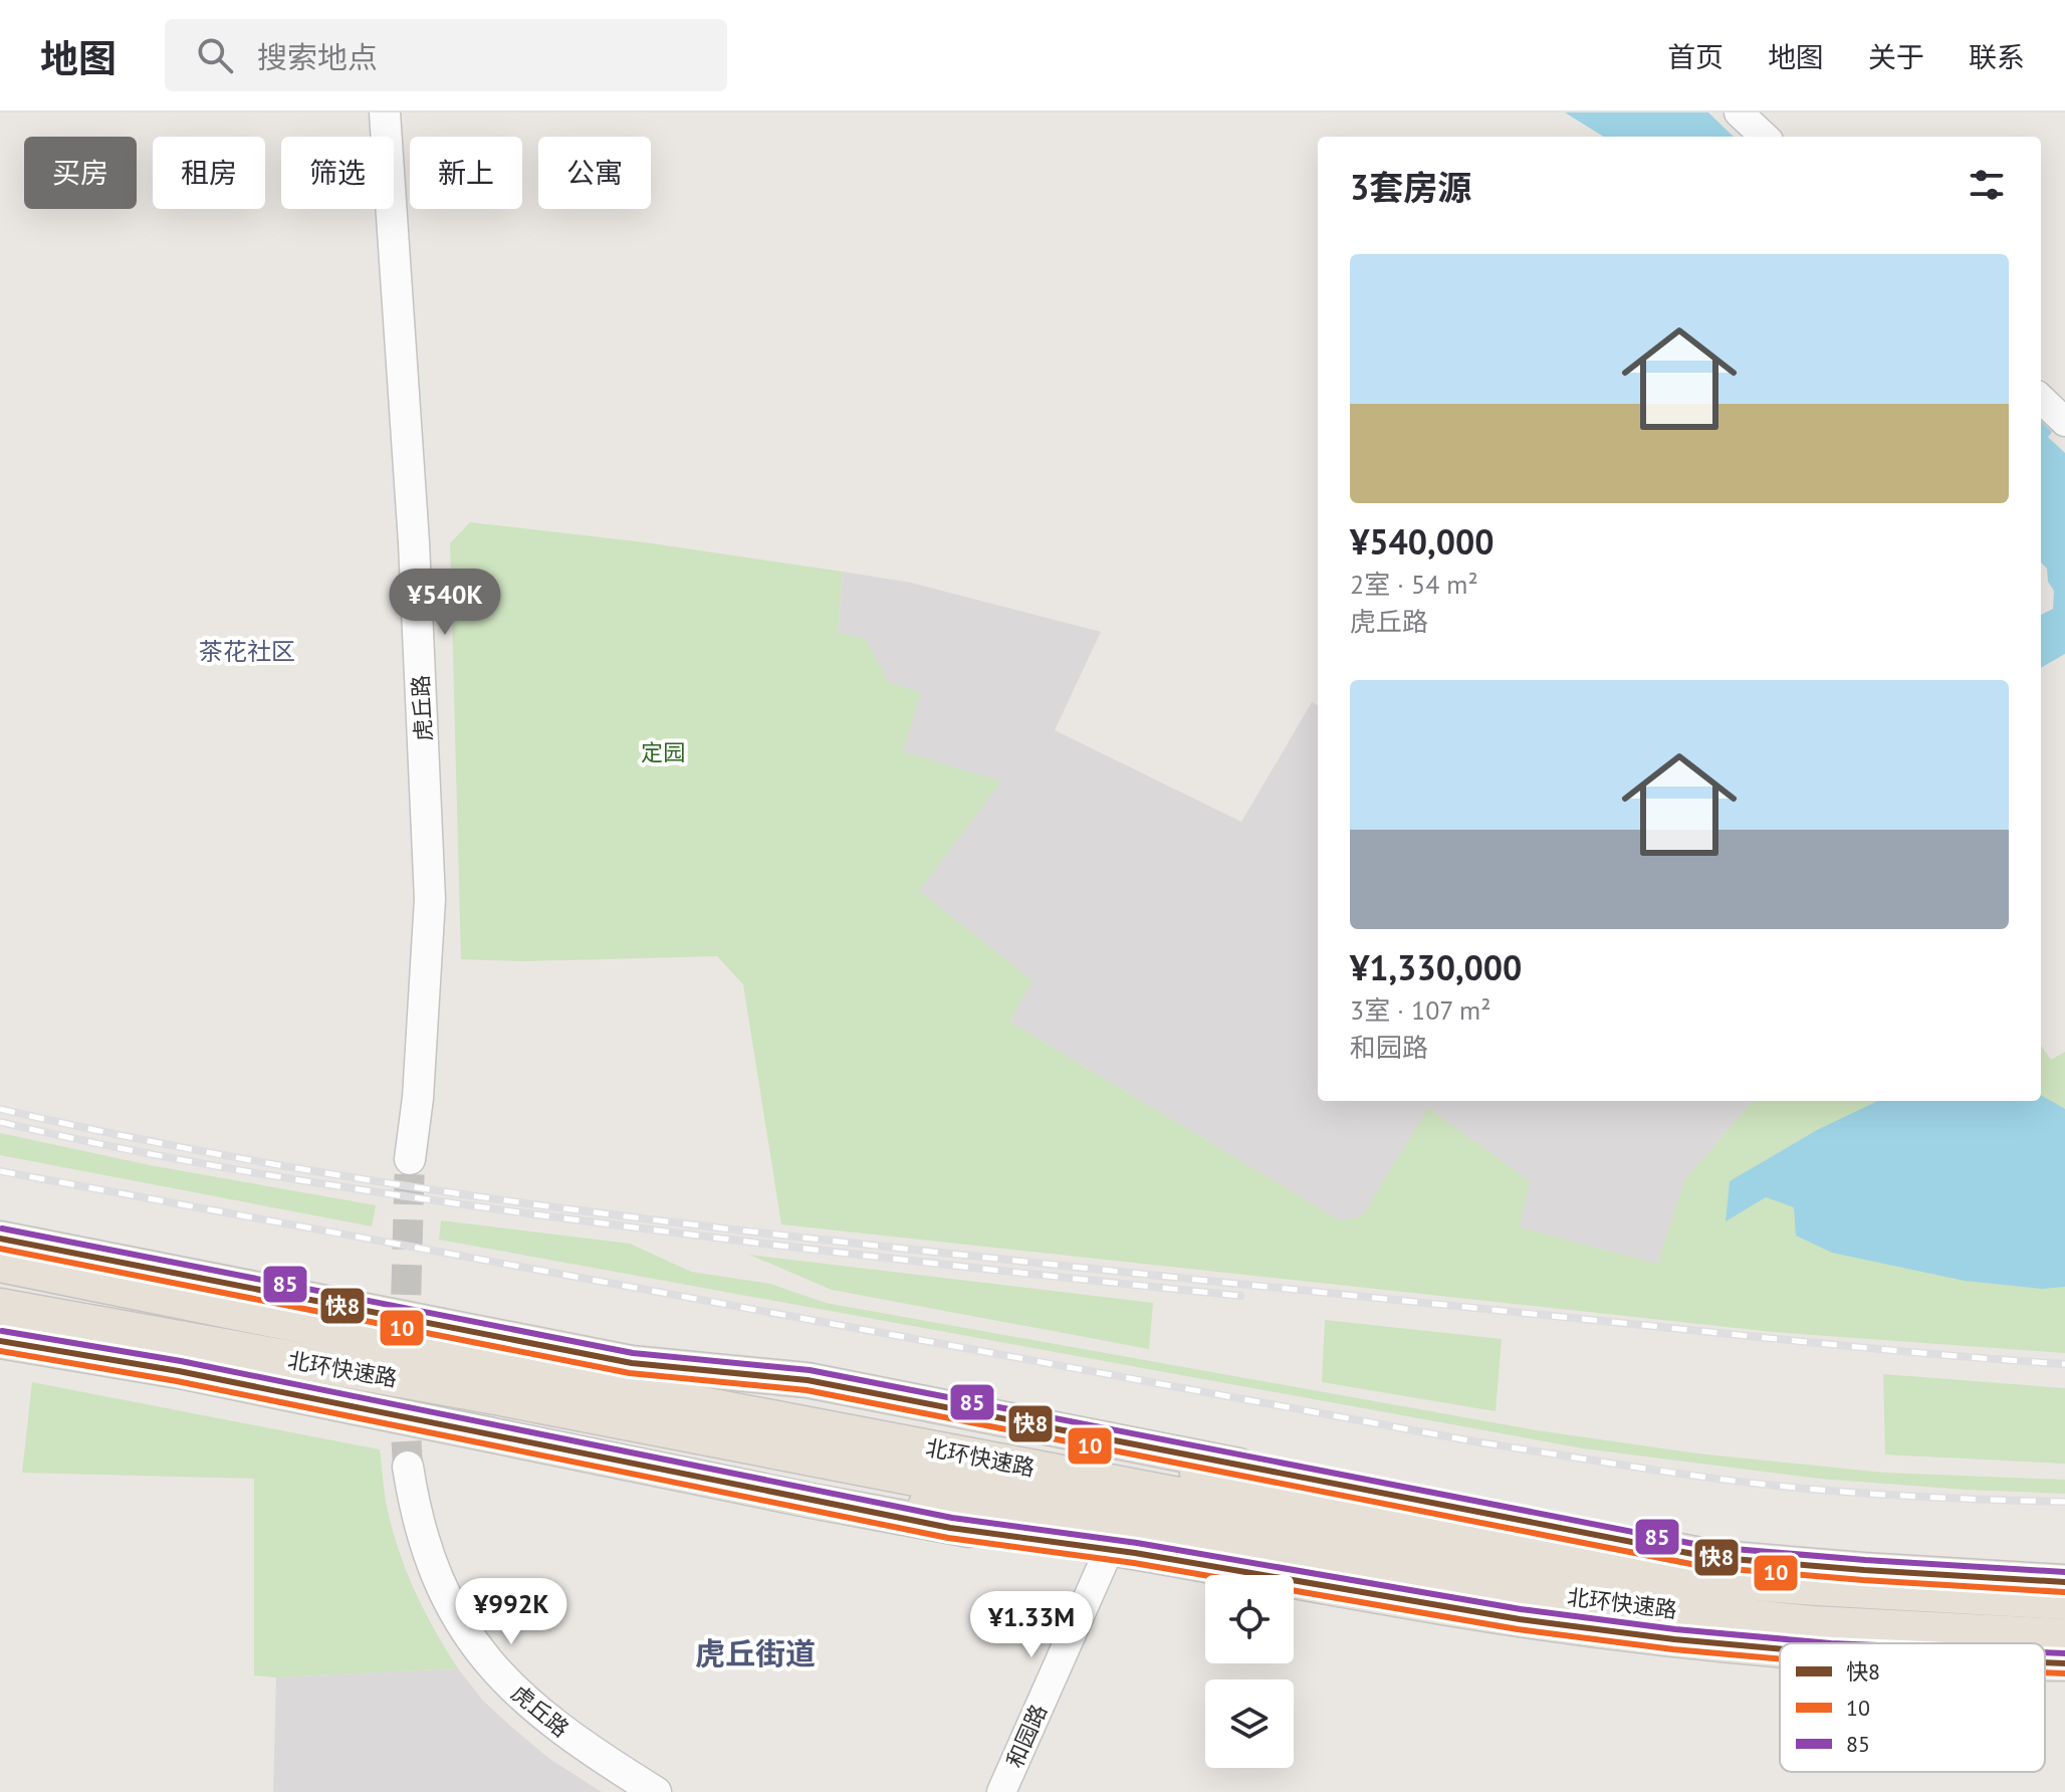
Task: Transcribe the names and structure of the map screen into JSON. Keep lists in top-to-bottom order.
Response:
{
  "streets": {
    "highway": ["北环快速路"],
    "main road": ["虎丘路"],
    "street": ["和园路"]
  },
  "districts": ["茶花社区", "虎丘街道"],
  "parks": ["定园"],
  "lines": ["transit line 85", "transit line 快8", "transit line 10"],
  "legend": ["快8", "10", "85"],
  "page": {
    "header": "地图",
    "search": "搜索地点",
    "nav": [
      "首页",
      "地图",
      "关于",
      "联系"
    ],
    "chip": [
      "买房",
      "租房",
      "筛选",
      "新上",
      "公寓"
    ],
    "heading": "3套房源",
    "list": [
      {
        "name": "¥540,000",
        "note": "2室 · 54 m² · 虎丘路"
      },
      {
        "name": "¥1,330,000",
        "note": "3室 · 107 m² · 和园路"
      }
    ],
    "price": ["¥540K", "¥992K", "¥1.33M"]
  }
}
